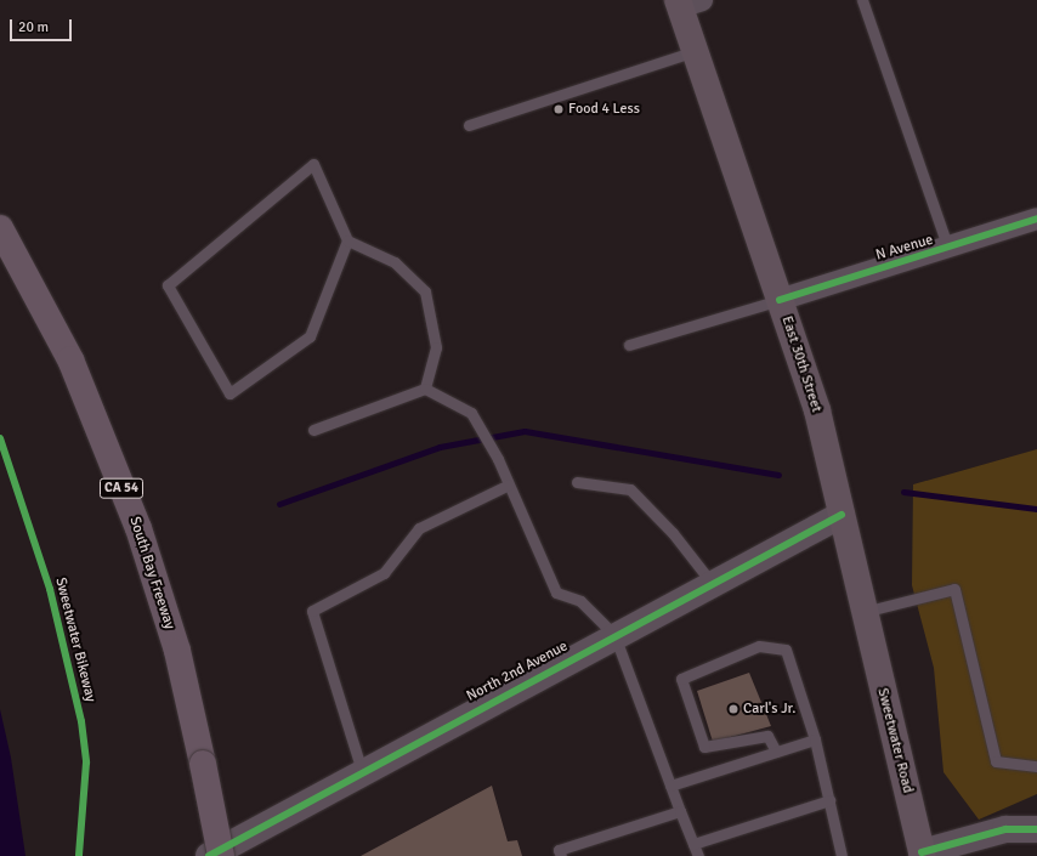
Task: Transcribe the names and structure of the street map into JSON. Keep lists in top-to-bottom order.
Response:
{
  "streets": {
    "highway": ["CA 54", "South Bay Freeway"],
    "main road": ["East 30th Street", "Sweetwater Road"],
    "street": ["N Avenue", "North 2nd Avenue"],
    "cycle path": ["Sweetwater Bikeway"]
  },
  "crossings": [
    ["N Avenue", "East 30th Street"],
    ["East 30th Street", "North 2nd Avenue"],
    ["East 30th Street", "Sweetwater Road"]
  ],
  "places": ["Food 4 Less", "Carl's Jr."],
  "scale_bar": "20 m"
}
